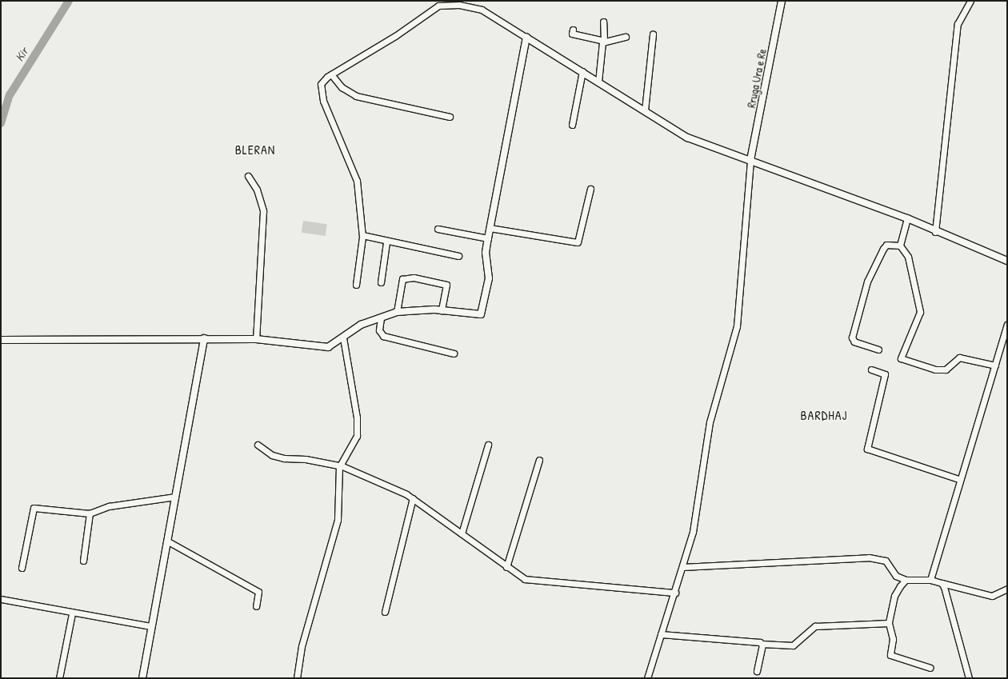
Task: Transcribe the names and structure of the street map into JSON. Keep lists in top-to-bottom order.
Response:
{
  "streets": {
    "street": ["Rruga Ura e Re"]
  },
  "districts": ["BLERAN", "BARDHAJ"],
  "water": ["Kir"]
}
